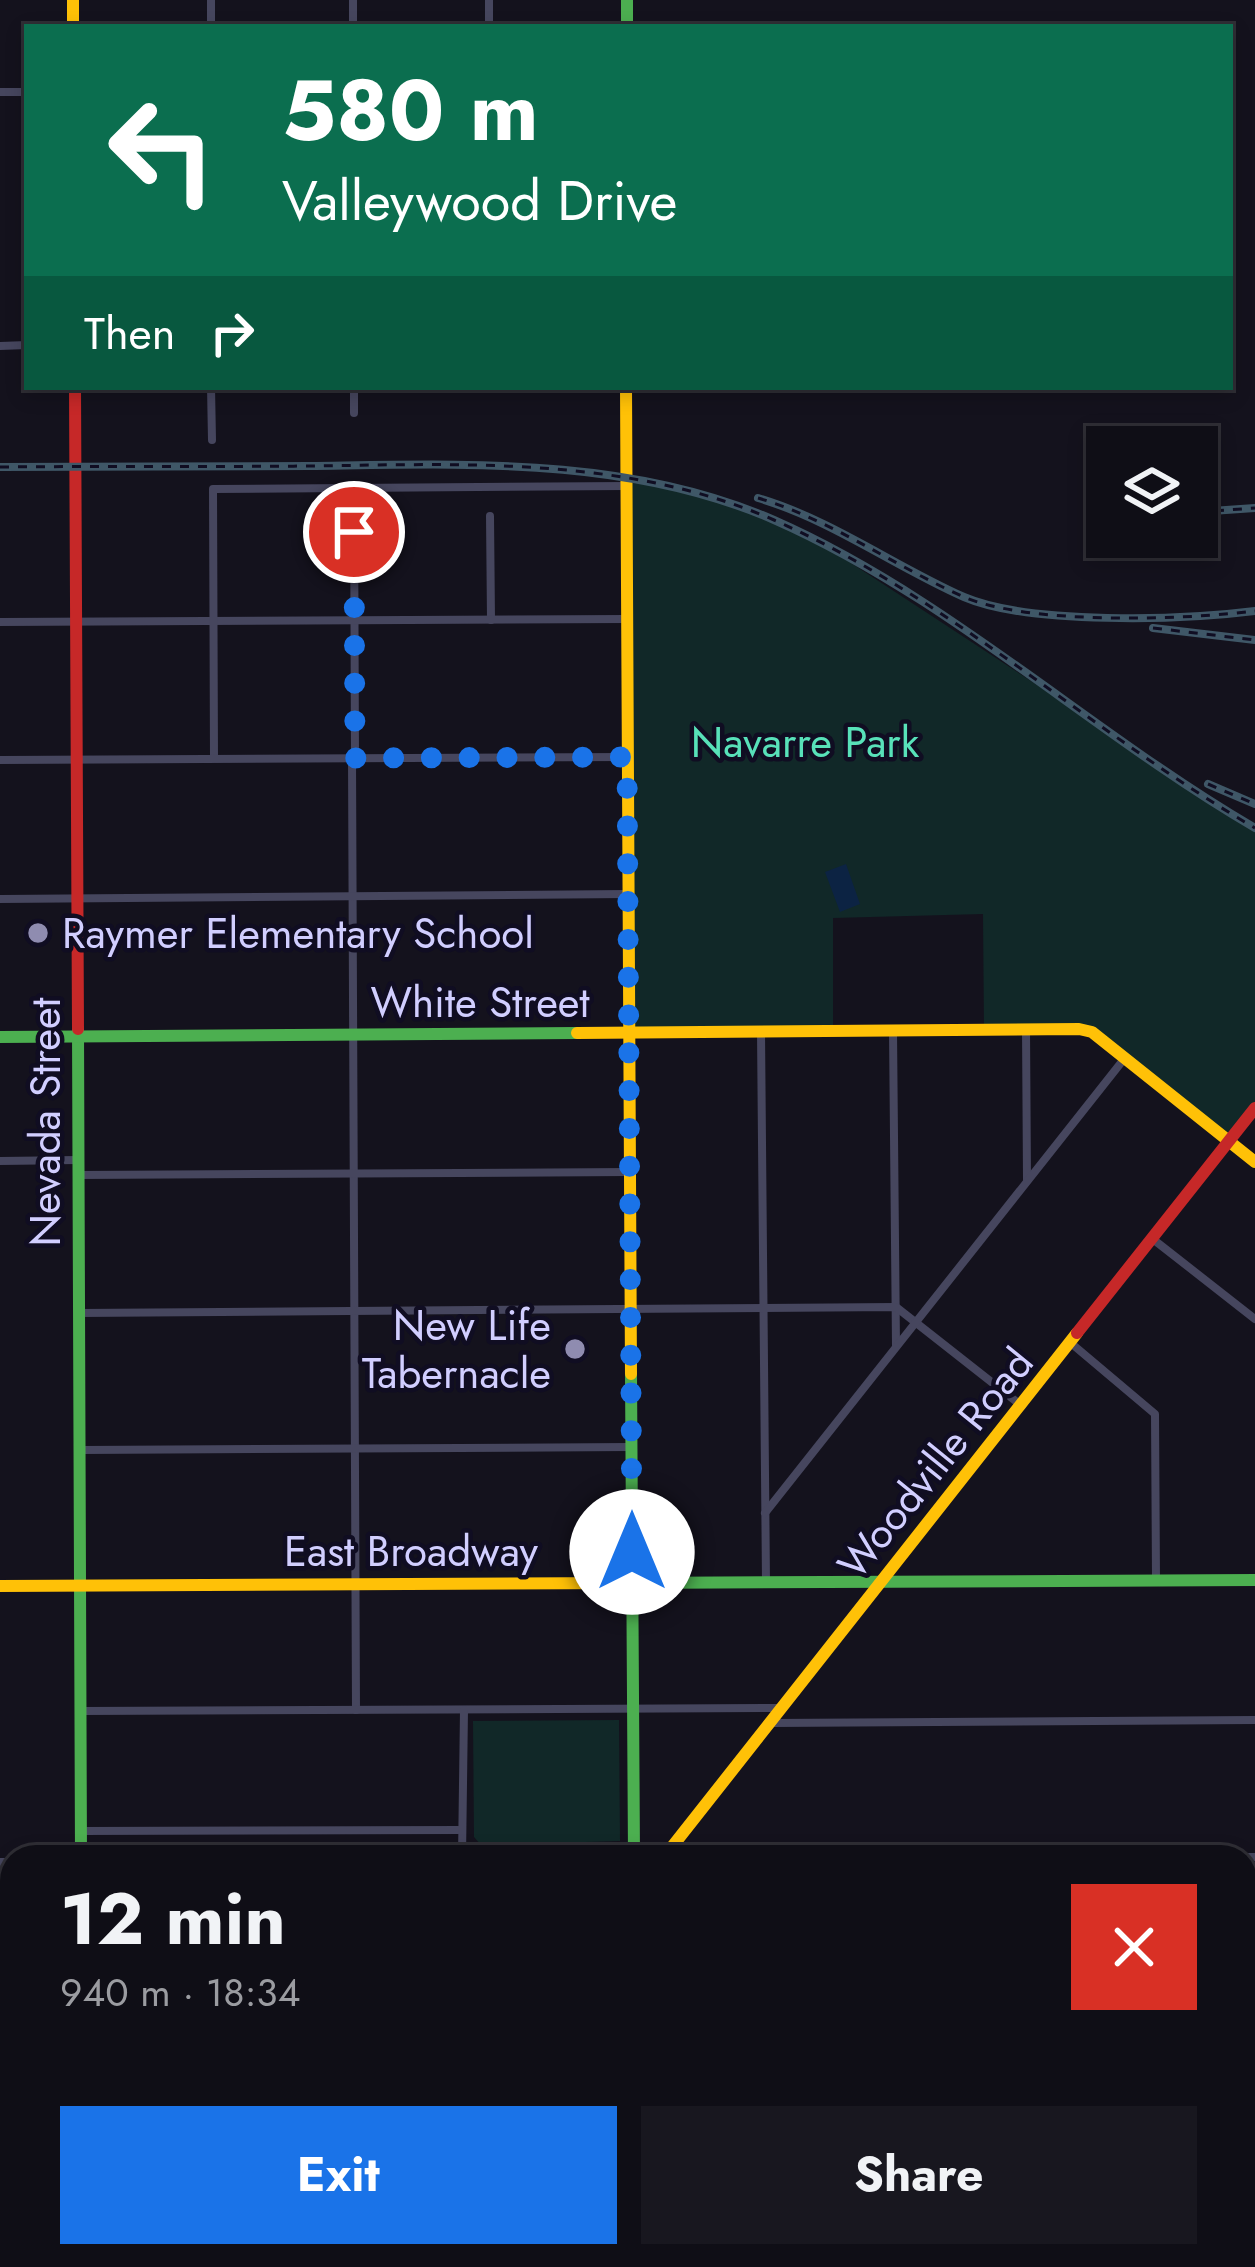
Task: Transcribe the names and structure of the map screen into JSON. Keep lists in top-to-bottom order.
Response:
{
  "streets": {
    "street": [
      "White Street",
      "Nevada Street",
      "Woodville Road",
      "East Broadway"
    ]
  },
  "crossings": [
    ["White Street", "Nevada Street"],
    ["Nevada Street", "East Broadway"],
    ["Woodville Road", "East Broadway"]
  ],
  "parks": ["Navarre Park"],
  "places": ["Raymer Elementary School", "New Life Tabernacle"],
  "page": {
    "turn": ["580 m", "Valleywood Drive"],
    "then": "Then",
    "heading": ["12 min", "940 m · 18:34"],
    "buttons": ["Exit", "Share"]
  }
}
